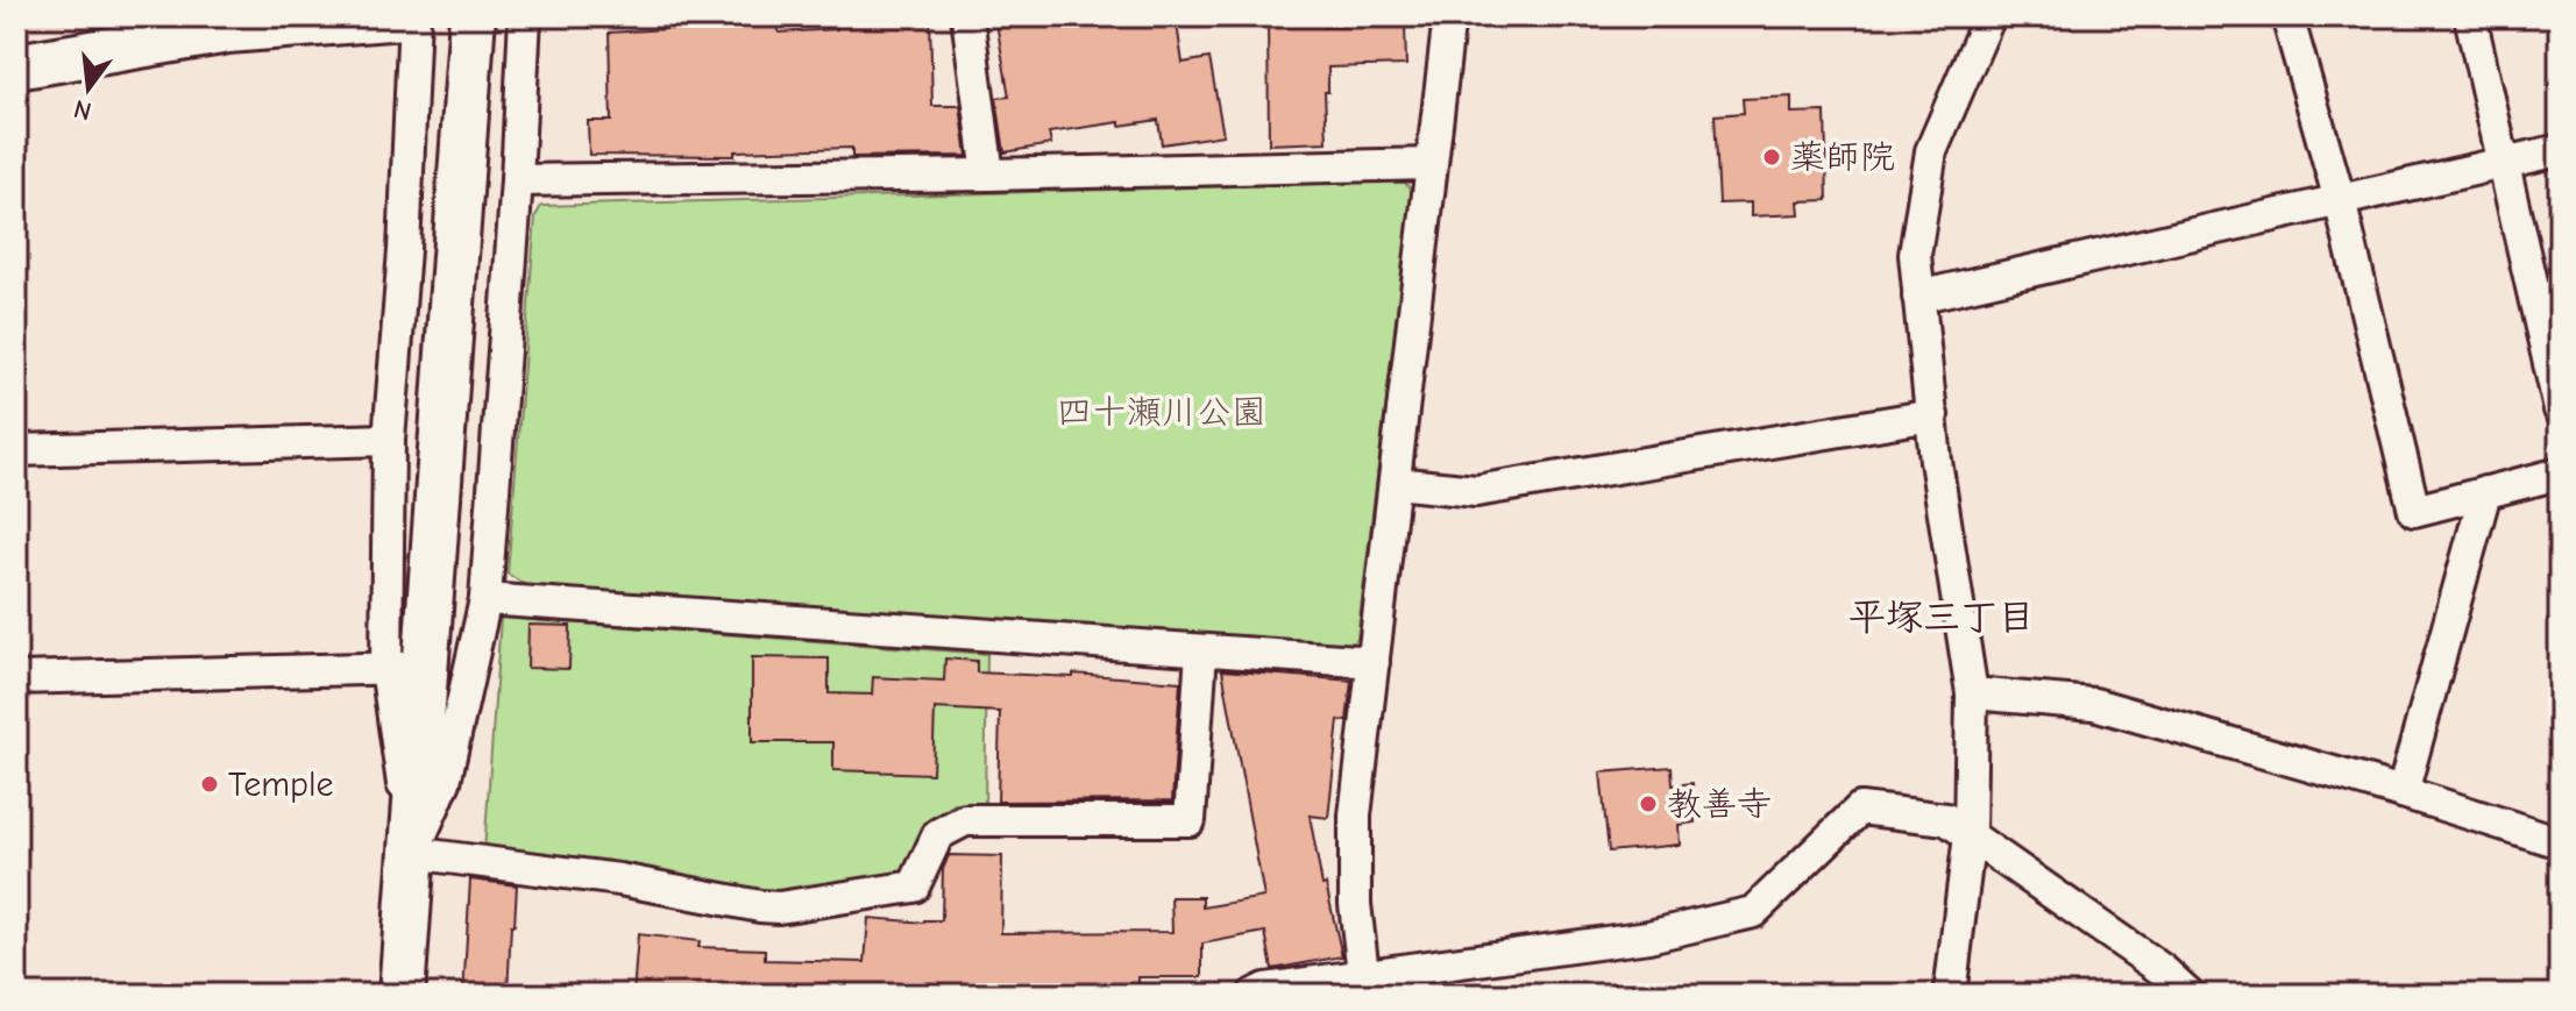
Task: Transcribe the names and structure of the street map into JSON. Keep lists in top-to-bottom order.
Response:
{
  "districts": ["平塚三丁目"],
  "parks": ["四十瀬川公園"],
  "places": ["薬師院", "Temple", "教善寺"],
  "north": "bottom"
}
